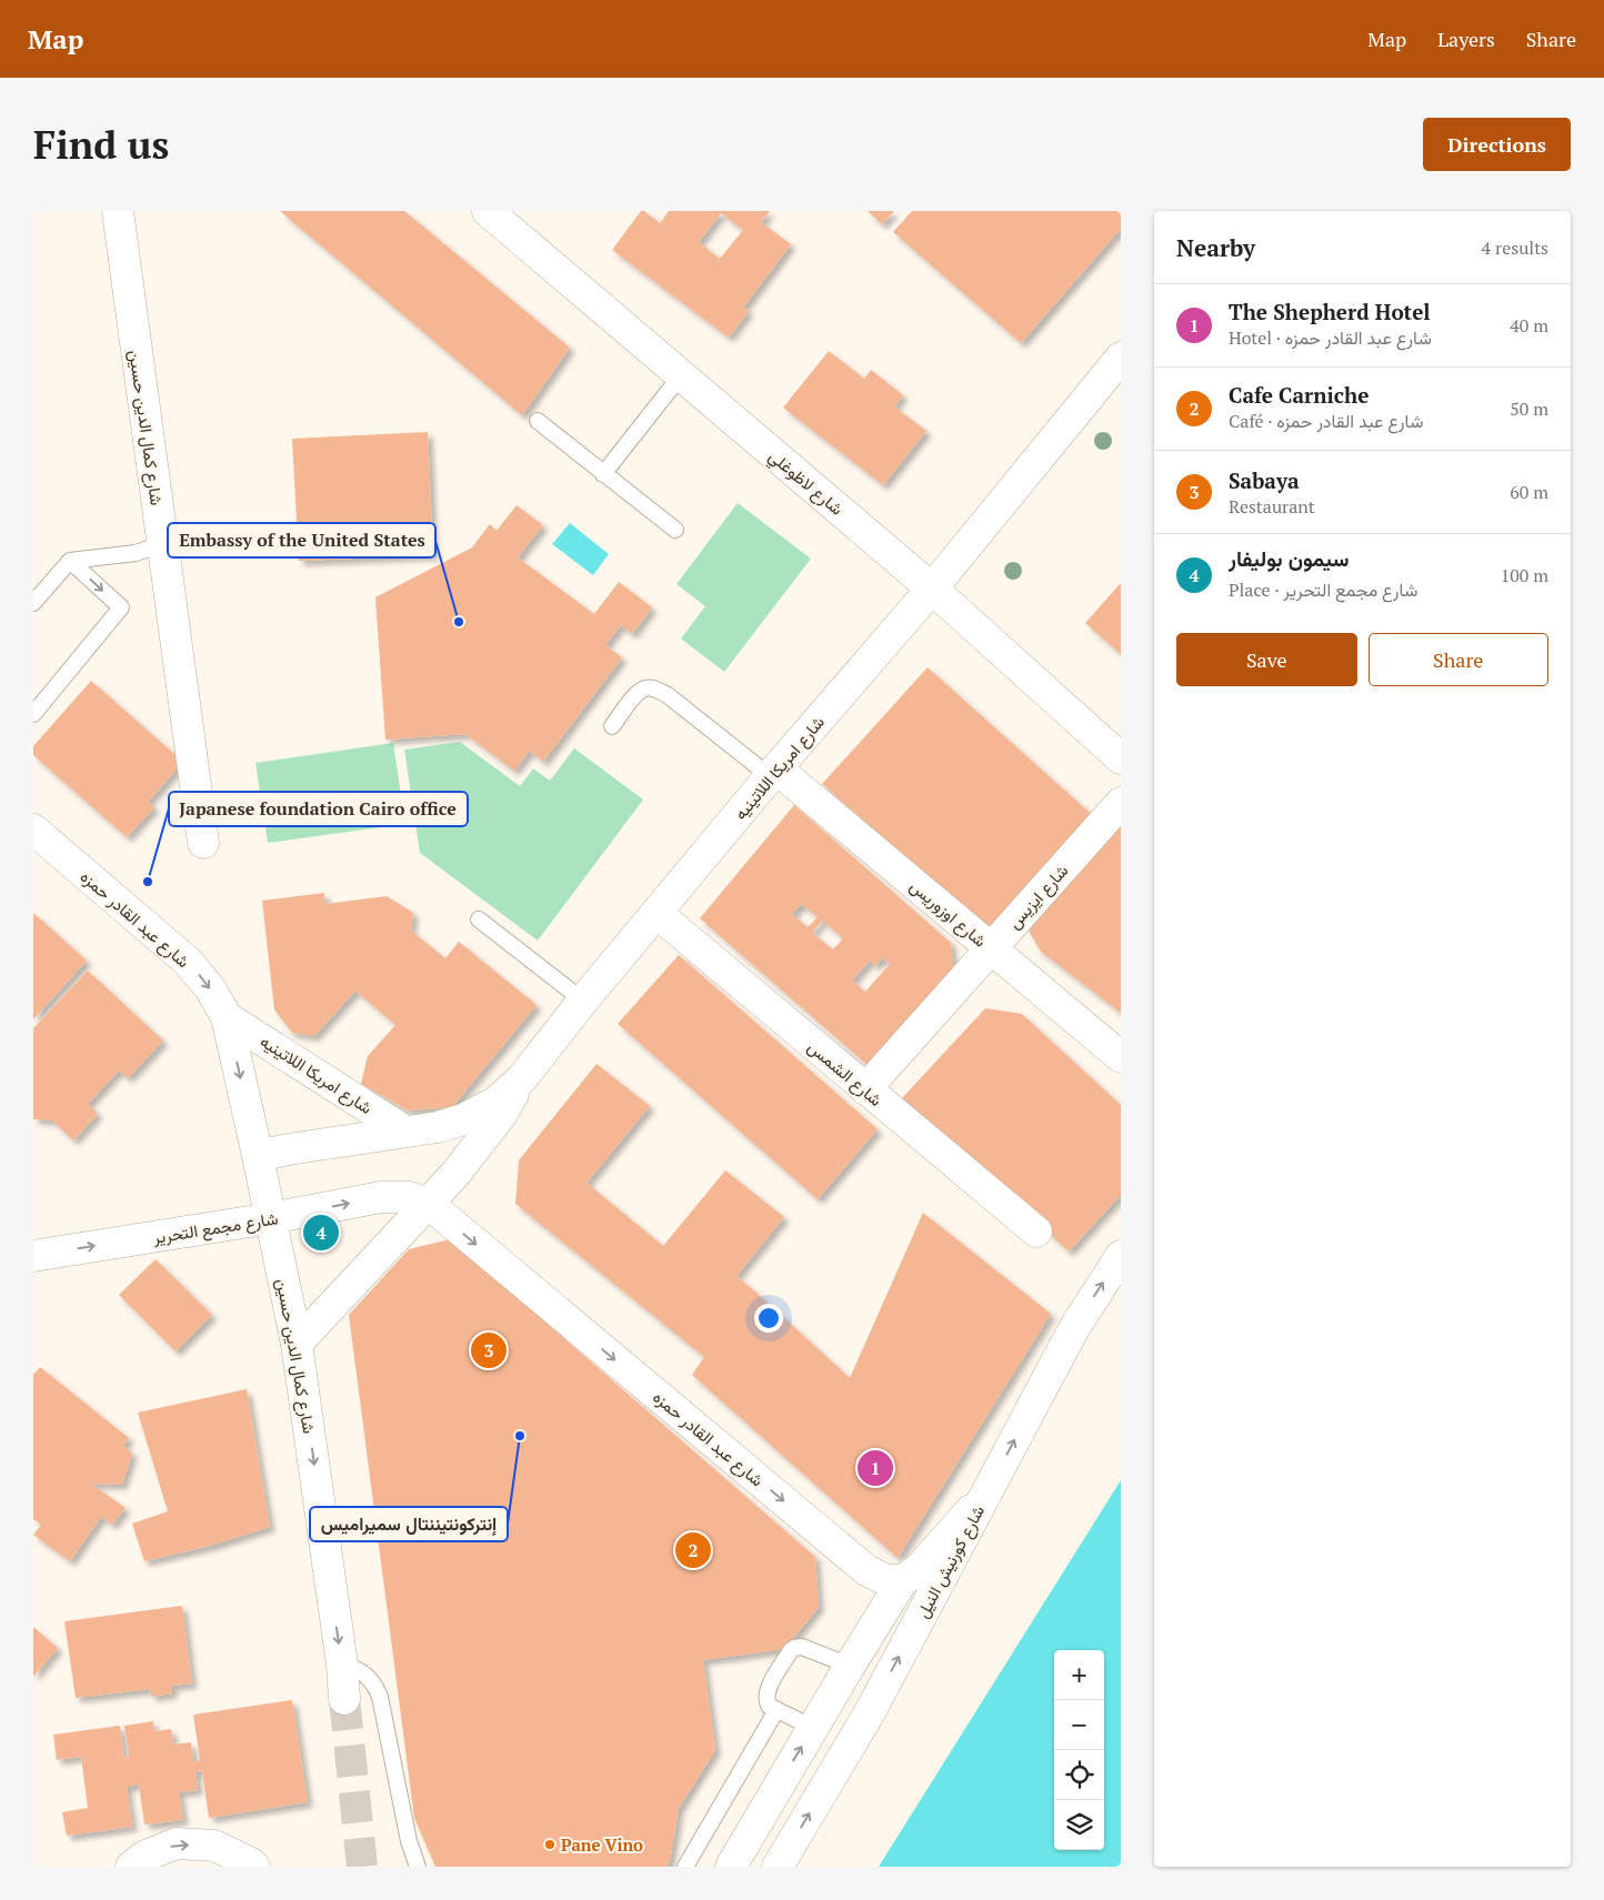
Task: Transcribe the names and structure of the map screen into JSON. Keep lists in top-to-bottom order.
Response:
{
  "streets": {
    "main road": [
      "شارع كمال الدين حسين",
      "شارع لاظوغلي",
      "شارع امريكا اللاتينيه",
      "شارع ايزيس",
      "شارع اوزوريس",
      "شارع عبد القادر حمزه",
      "شارع الشمس",
      "شارع مجمع التحرير",
      "شارع كورنيش النيل"
    ]
  },
  "crossings": [
    ["شارع كمال الدين حسين", "شارع امريكا اللاتينيه"],
    ["شارع كمال الدين حسين", "شارع عبد القادر حمزه"],
    ["شارع كمال الدين حسين", "شارع مجمع التحرير"],
    ["شارع لاظوغلي", "شارع امريكا اللاتينيه"],
    ["شارع امريكا اللاتينيه", "شارع اوزوريس"],
    ["شارع امريكا اللاتينيه", "شارع عبد القادر حمزه"],
    ["شارع امريكا اللاتينيه", "شارع الشمس"],
    ["شارع ايزيس", "شارع اوزوريس"],
    ["شارع ايزيس", "شارع الشمس"],
    ["شارع عبد القادر حمزه", "شارع مجمع التحرير"]
  ],
  "one_way": ["شارع كمال الدين حسين", "شارع عبد القادر حمزه", "شارع مجمع التحرير"],
  "places": [
    "Embassy of the United States",
    "Japanese foundation Cairo office",
    "إنتركونتيننتال سميراميس",
    "Pane Vino"
  ],
  "page": {
    "header": "Map",
    "nav": ["Map", "Layers", "Share"],
    "buttons": [
      "Directions",
      ["Save", "Share"]
    ],
    "title": "Find us",
    "heading": ["Nearby", "4 results"],
    "list": [
      {
        "mark": "1",
        "name": "The Shepherd Hotel",
        "note": "Hotel · شارع عبد القادر حمزه",
        "value": "40 m"
      },
      {
        "mark": "2",
        "name": "Cafe Carniche",
        "note": "Café · شارع عبد القادر حمزه",
        "value": "50 m"
      },
      {
        "mark": "3",
        "name": "Sabaya",
        "note": "Restaurant",
        "value": "60 m"
      },
      {
        "mark": "4",
        "name": "سيمون بوليفار",
        "note": "Place · شارع مجمع التحرير",
        "value": "100 m"
      }
    ],
    "pins": [
      "4",
      "3",
      "1",
      "2"
    ],
    "map_buttons": ["+", "−"]
  }
}
